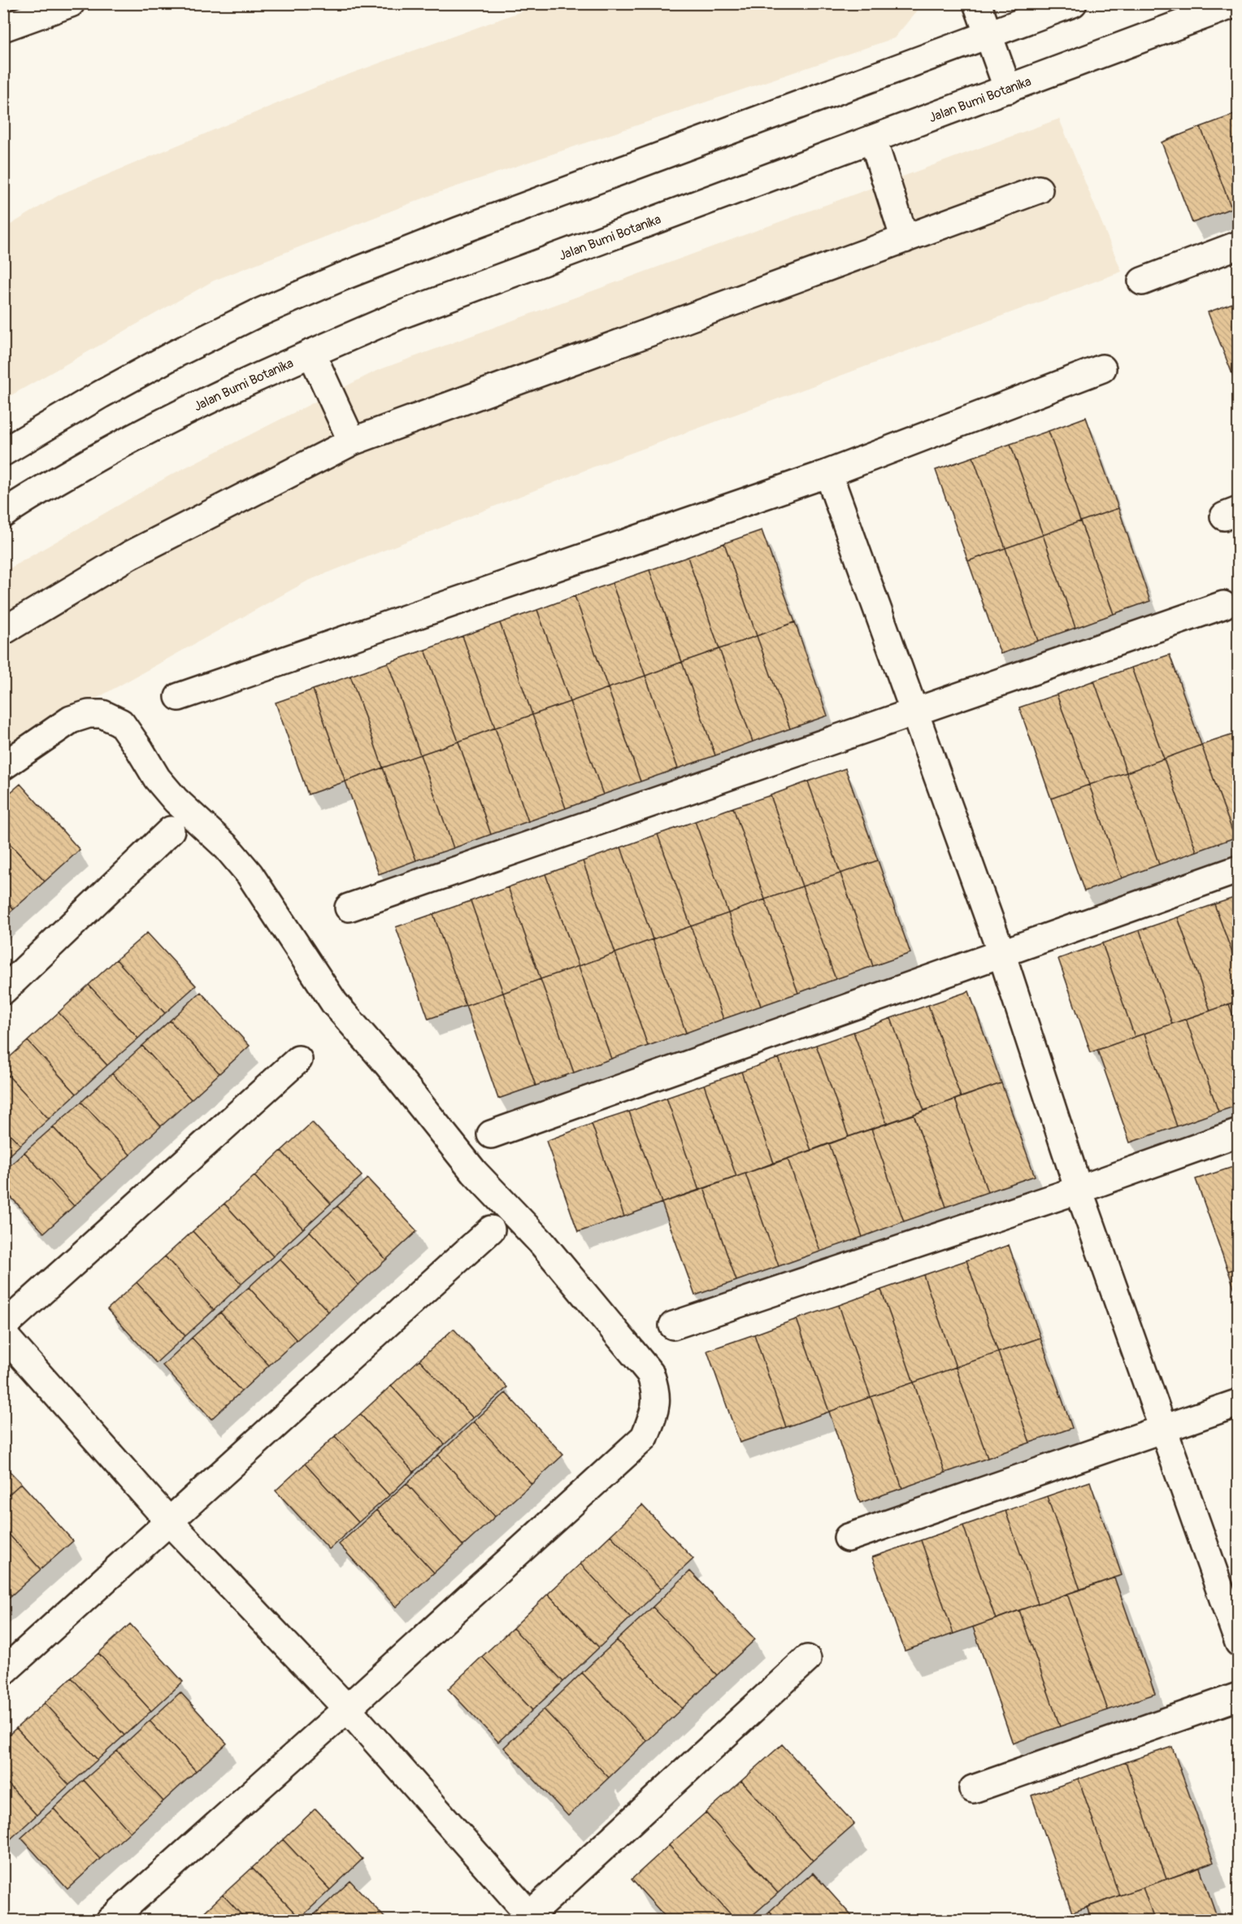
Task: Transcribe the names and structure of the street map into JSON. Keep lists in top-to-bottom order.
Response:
{
  "streets": {
    "street": ["Jalan Bumi Botanika"]
  }
}
